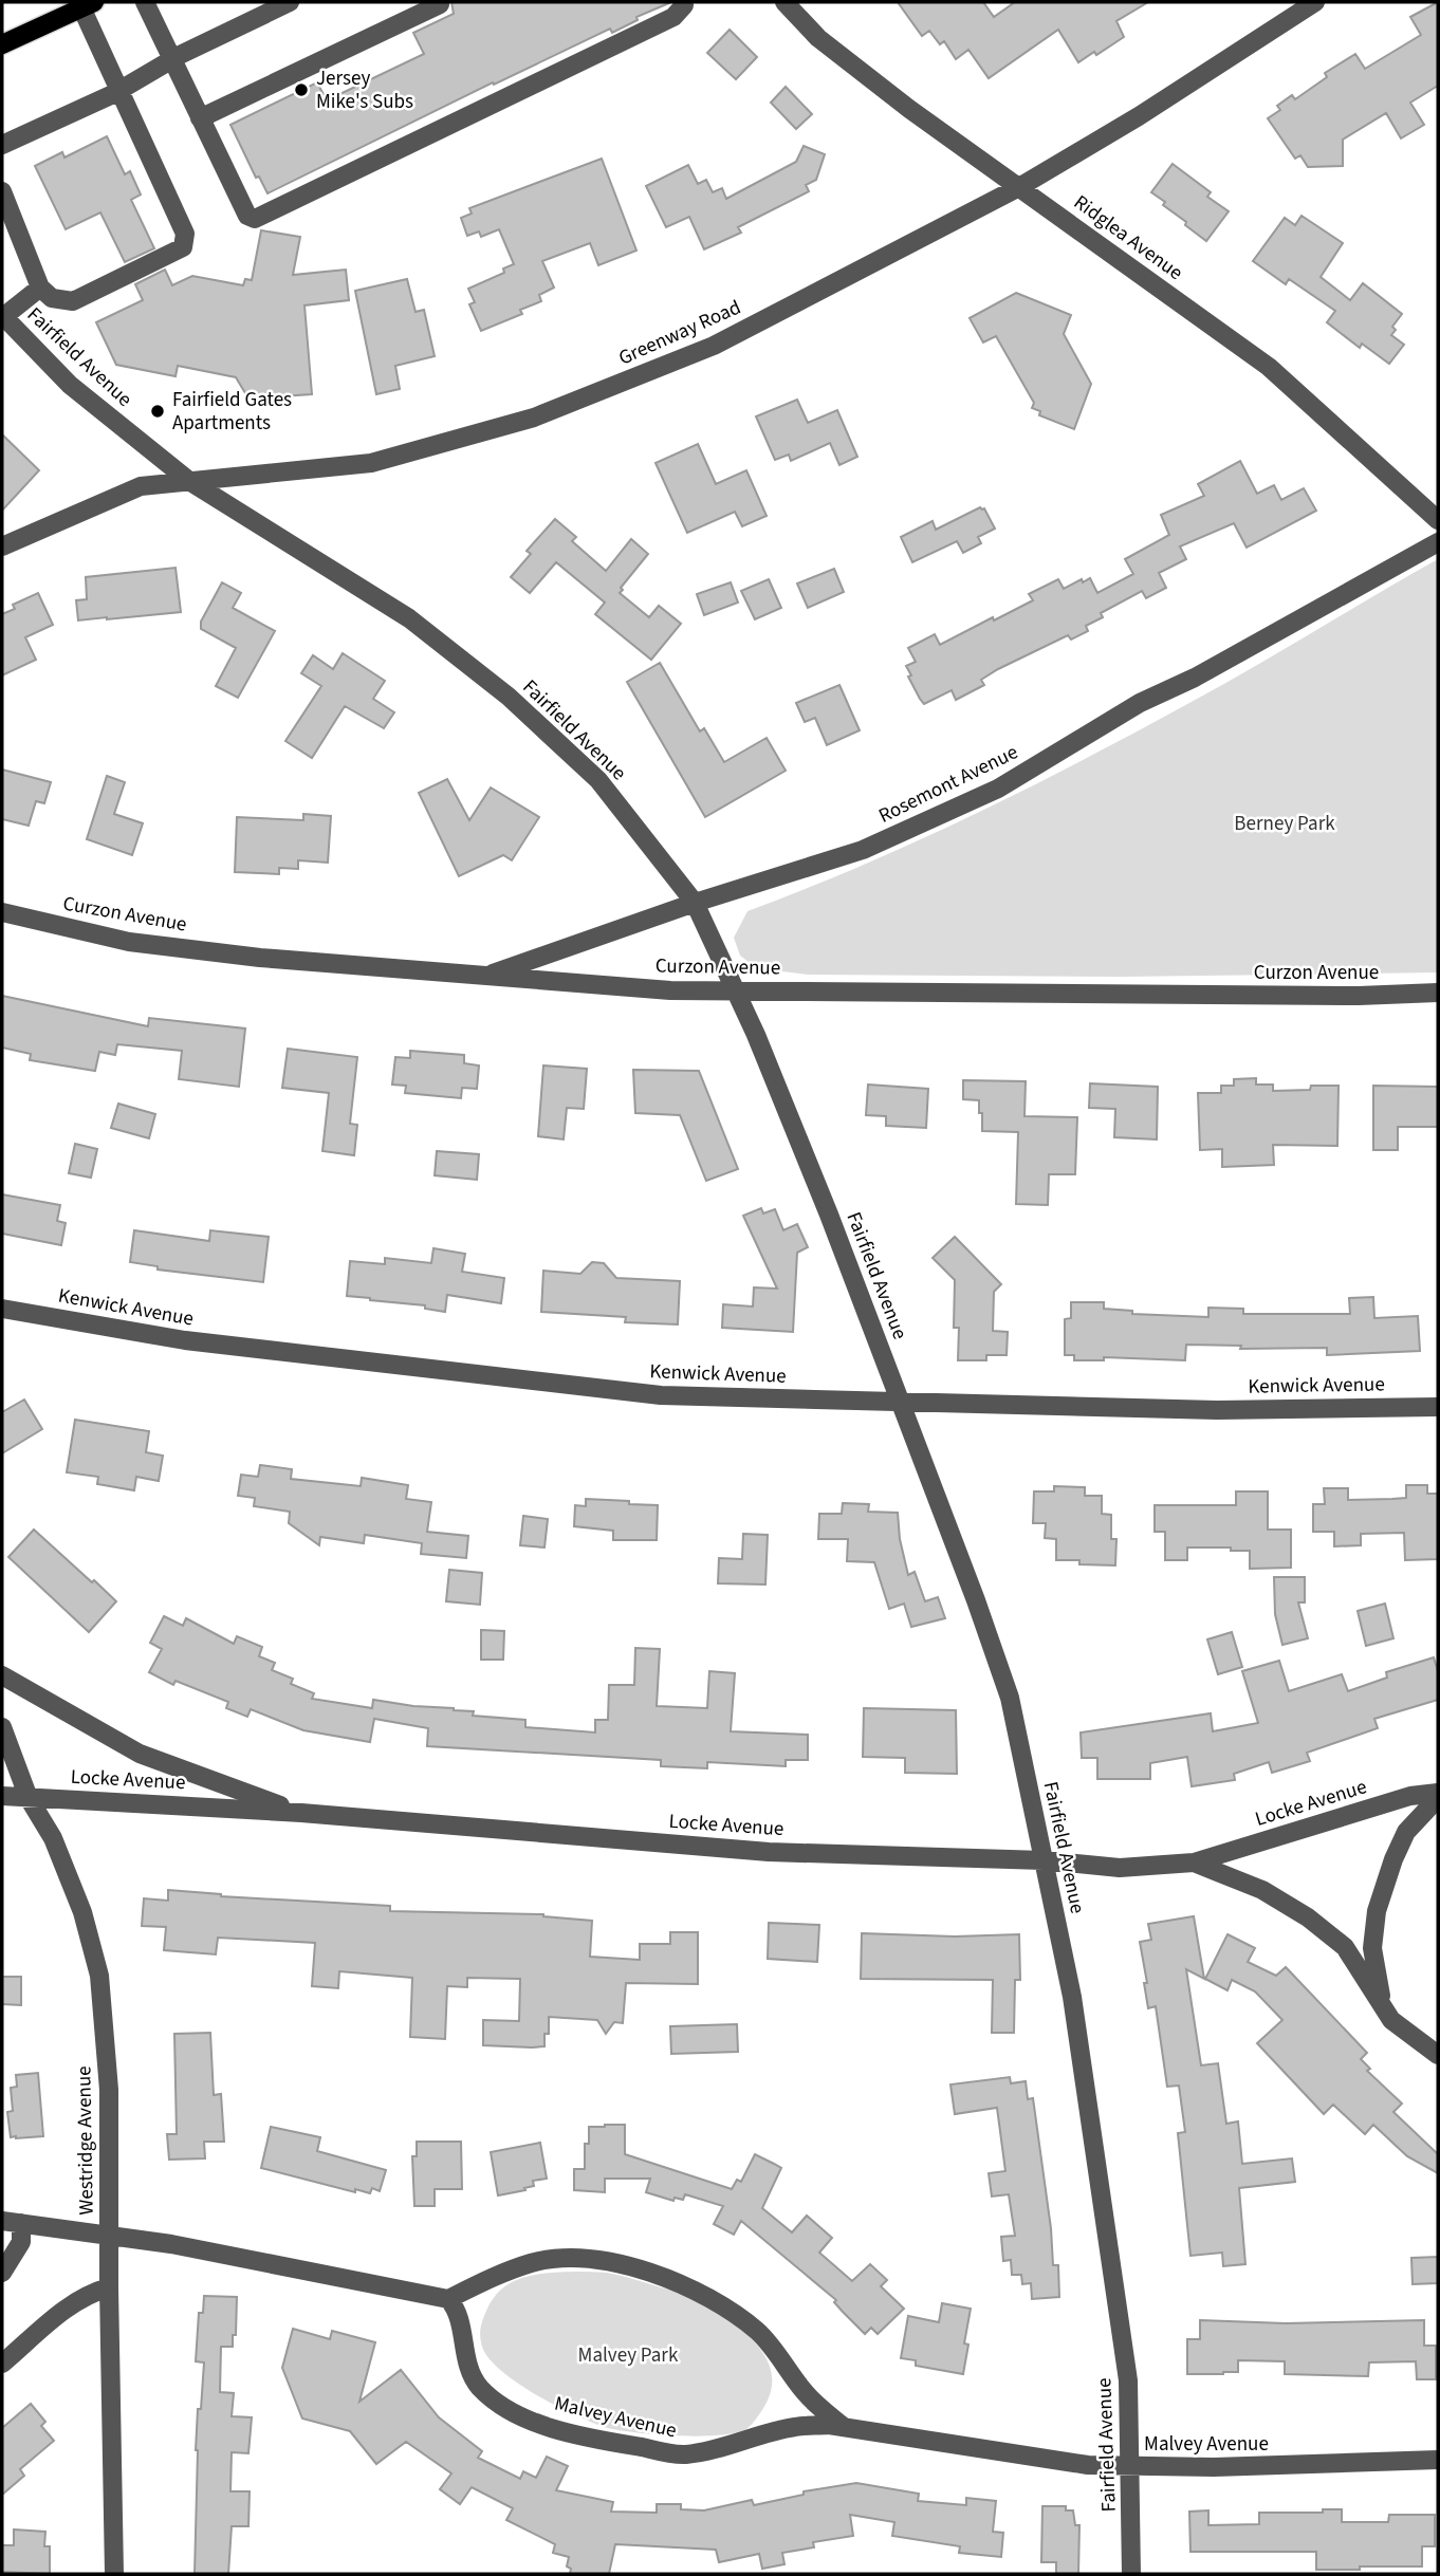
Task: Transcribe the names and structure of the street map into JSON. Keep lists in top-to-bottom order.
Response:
{
  "streets": {
    "street": [
      "Ridglea Avenue",
      "Greenway Road",
      "Fairfield Avenue",
      "Rosemont Avenue",
      "Curzon Avenue",
      "Kenwick Avenue",
      "Locke Avenue",
      "Westridge Avenue",
      "Malvey Avenue"
    ]
  },
  "crossings": [
    ["Ridglea Avenue", "Greenway Road"],
    ["Greenway Road", "Fairfield Avenue"],
    ["Fairfield Avenue", "Rosemont Avenue"],
    ["Fairfield Avenue", "Curzon Avenue"],
    ["Fairfield Avenue", "Kenwick Avenue"],
    ["Fairfield Avenue", "Locke Avenue"],
    ["Fairfield Avenue", "Malvey Avenue"],
    ["Rosemont Avenue", "Curzon Avenue"],
    ["Locke Avenue", "Westridge Avenue"]
  ],
  "parks": ["Berney Park", "Malvey Park"],
  "places": ["Jersey Mike's Subs", "Fairfield Gates Apartments"]
}
